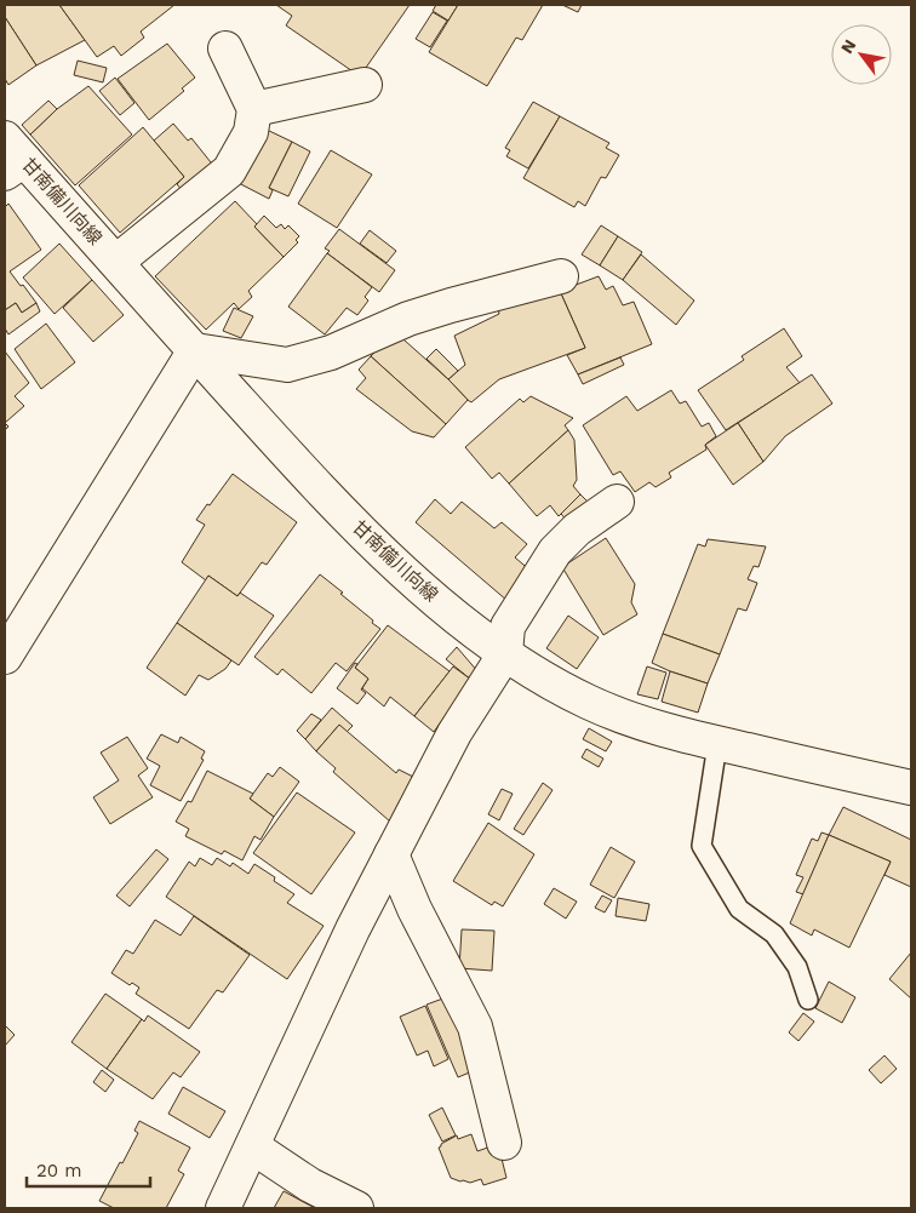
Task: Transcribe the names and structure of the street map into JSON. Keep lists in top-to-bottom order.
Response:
{
  "streets": {
    "street": ["甘南備川向線"]
  },
  "scale_bar": "20 m",
  "north": "top left"
}
